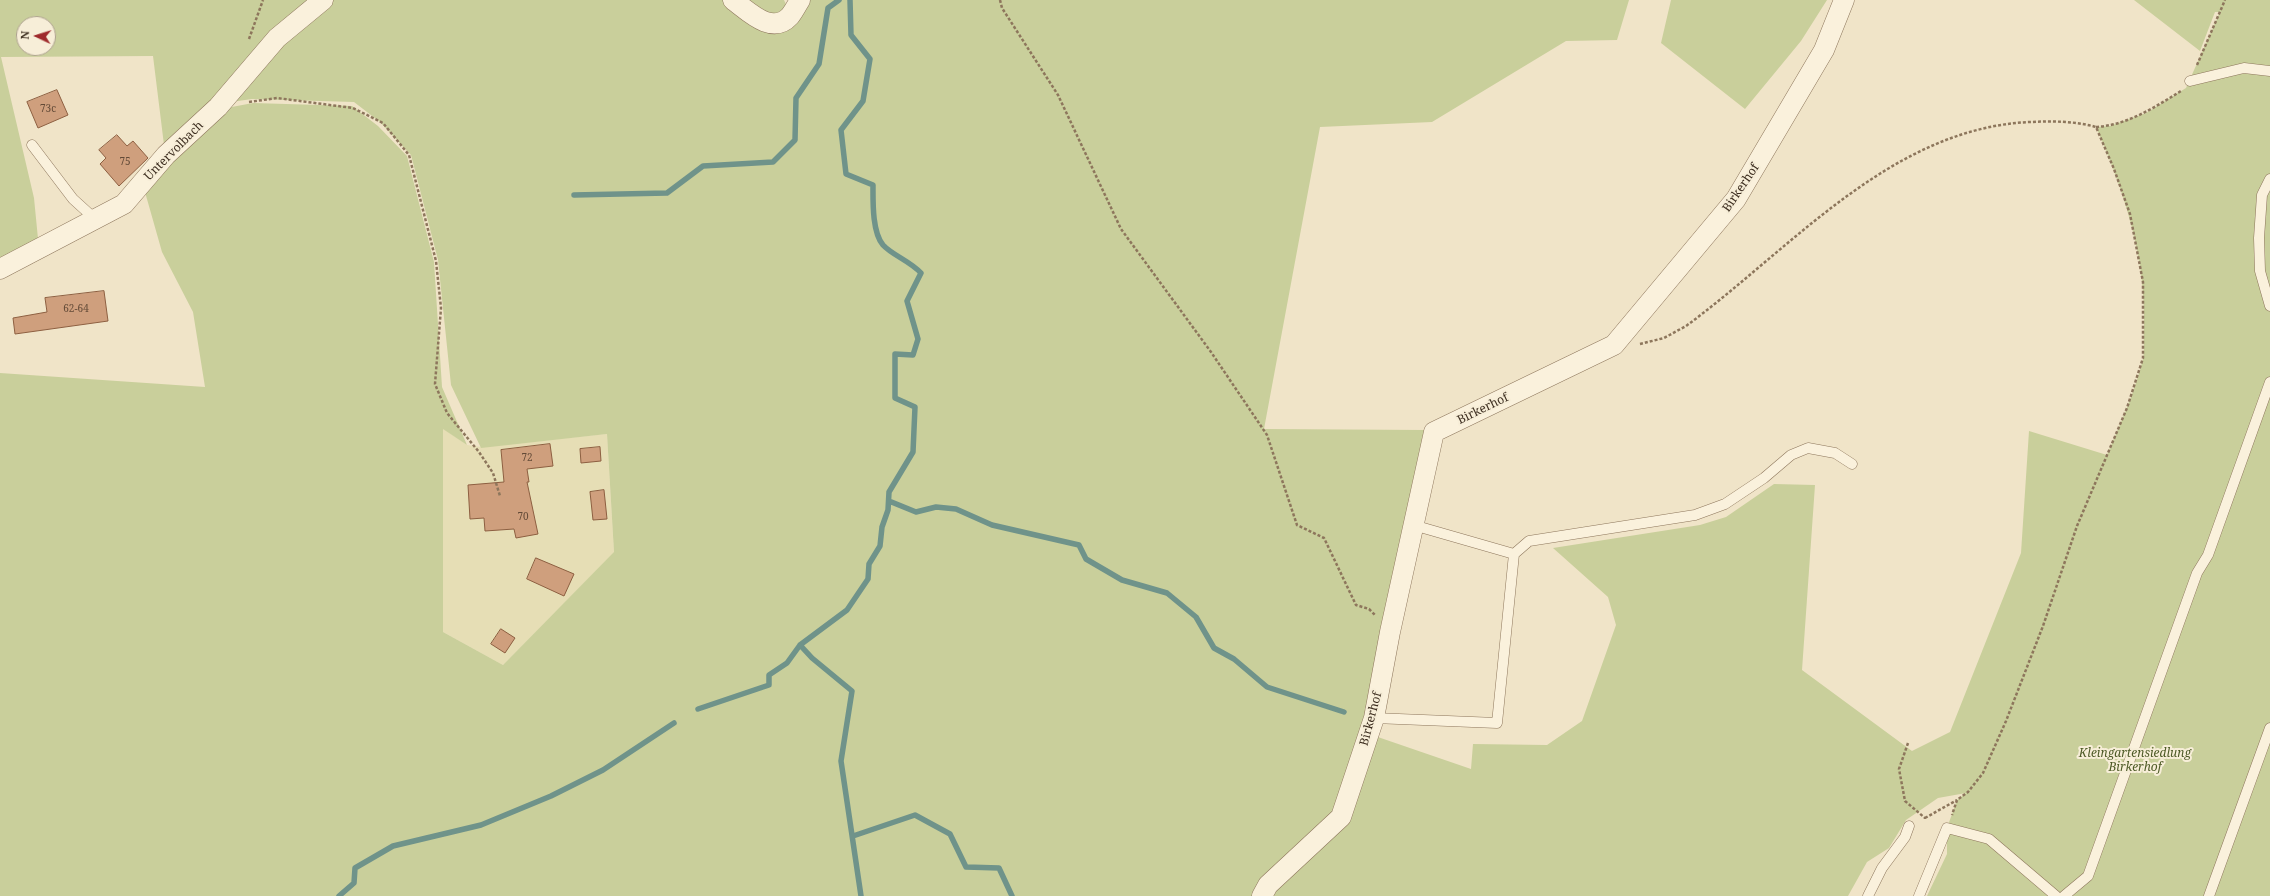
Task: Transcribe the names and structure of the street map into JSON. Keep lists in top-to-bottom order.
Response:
{
  "streets": {
    "street": ["Untervolbach", "Birkerhof"]
  },
  "parks": ["Kleingartensiedlung Birkerhof"],
  "house_numbers": [
    "73c",
    "75",
    "62-64",
    "72",
    "70"
  ],
  "north": "left"
}
